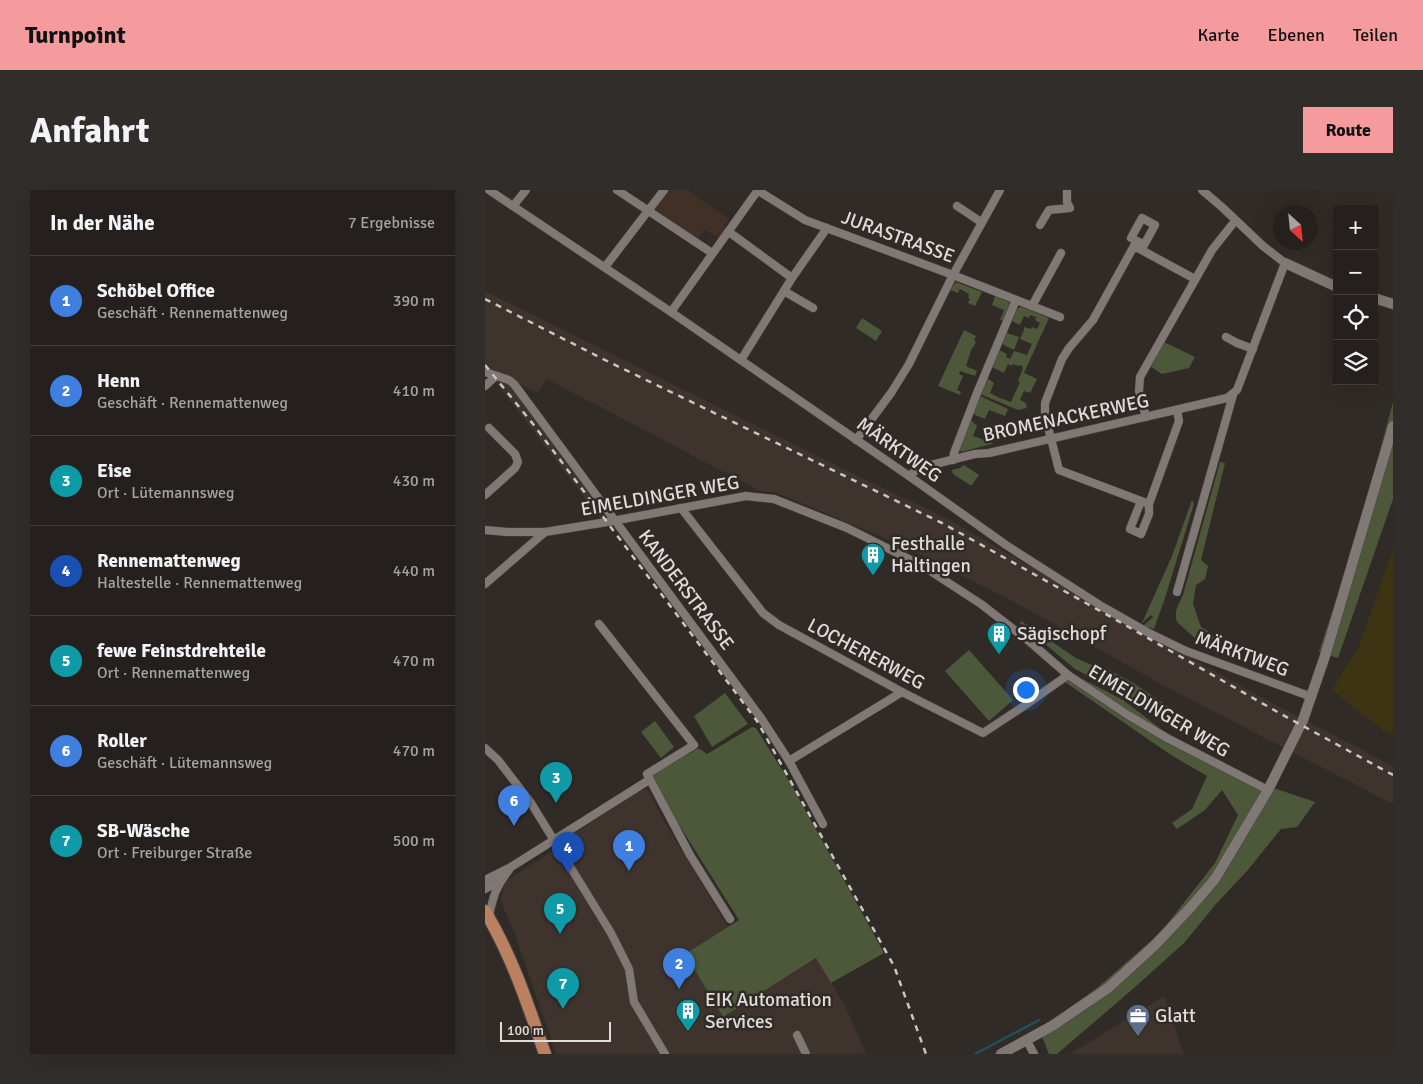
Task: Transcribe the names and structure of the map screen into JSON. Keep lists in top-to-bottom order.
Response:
{
  "streets": {
    "street": [
      "JURASTRASSE",
      "BROMENACKERWEG",
      "MÄRKTWEG",
      "EIMELDINGER WEG",
      "KANDERSTRASSE",
      "LOCHERERWEG"
    ]
  },
  "crossings": [
    ["BROMENACKERWEG", "MÄRKTWEG"],
    ["EIMELDINGER WEG", "KANDERSTRASSE"],
    ["EIMELDINGER WEG", "LOCHERERWEG"]
  ],
  "places": {
    "building": ["Festhalle Haltingen", "Sägischopf", "EIK Automation Services"],
    "office": ["Glatt"]
  },
  "scale_bar": "100 m",
  "north": "bottom right",
  "page": {
    "header": "Turnpoint",
    "nav": ["Karte", "Ebenen", "Teilen"],
    "buttons": "Route",
    "title": "Anfahrt",
    "heading": ["In der Nähe", "7 Ergebnisse"],
    "map_buttons": ["+", "−"],
    "list": [
      {
        "mark": "1",
        "name": "Schöbel Office",
        "note": "Geschäft · Rennemattenweg",
        "value": "390 m"
      },
      {
        "mark": "2",
        "name": "Henn",
        "note": "Geschäft · Rennemattenweg",
        "value": "410 m"
      },
      {
        "mark": "3",
        "name": "Eise",
        "note": "Ort · Lütemannsweg",
        "value": "430 m"
      },
      {
        "mark": "4",
        "name": "Rennemattenweg",
        "note": "Haltestelle · Rennemattenweg",
        "value": "440 m"
      },
      {
        "mark": "5",
        "name": "fewe Feinstdrehteile",
        "note": "Ort · Rennemattenweg",
        "value": "470 m"
      },
      {
        "mark": "6",
        "name": "Roller",
        "note": "Geschäft · Lütemannsweg",
        "value": "470 m"
      },
      {
        "mark": "7",
        "name": "SB-Wäsche",
        "note": "Ort · Freiburger Straße",
        "value": "500 m"
      }
    ],
    "pins": [
      "3",
      "6",
      "1",
      "4",
      "5",
      "2",
      "7"
    ],
    "scale": "100 m"
  }
}
